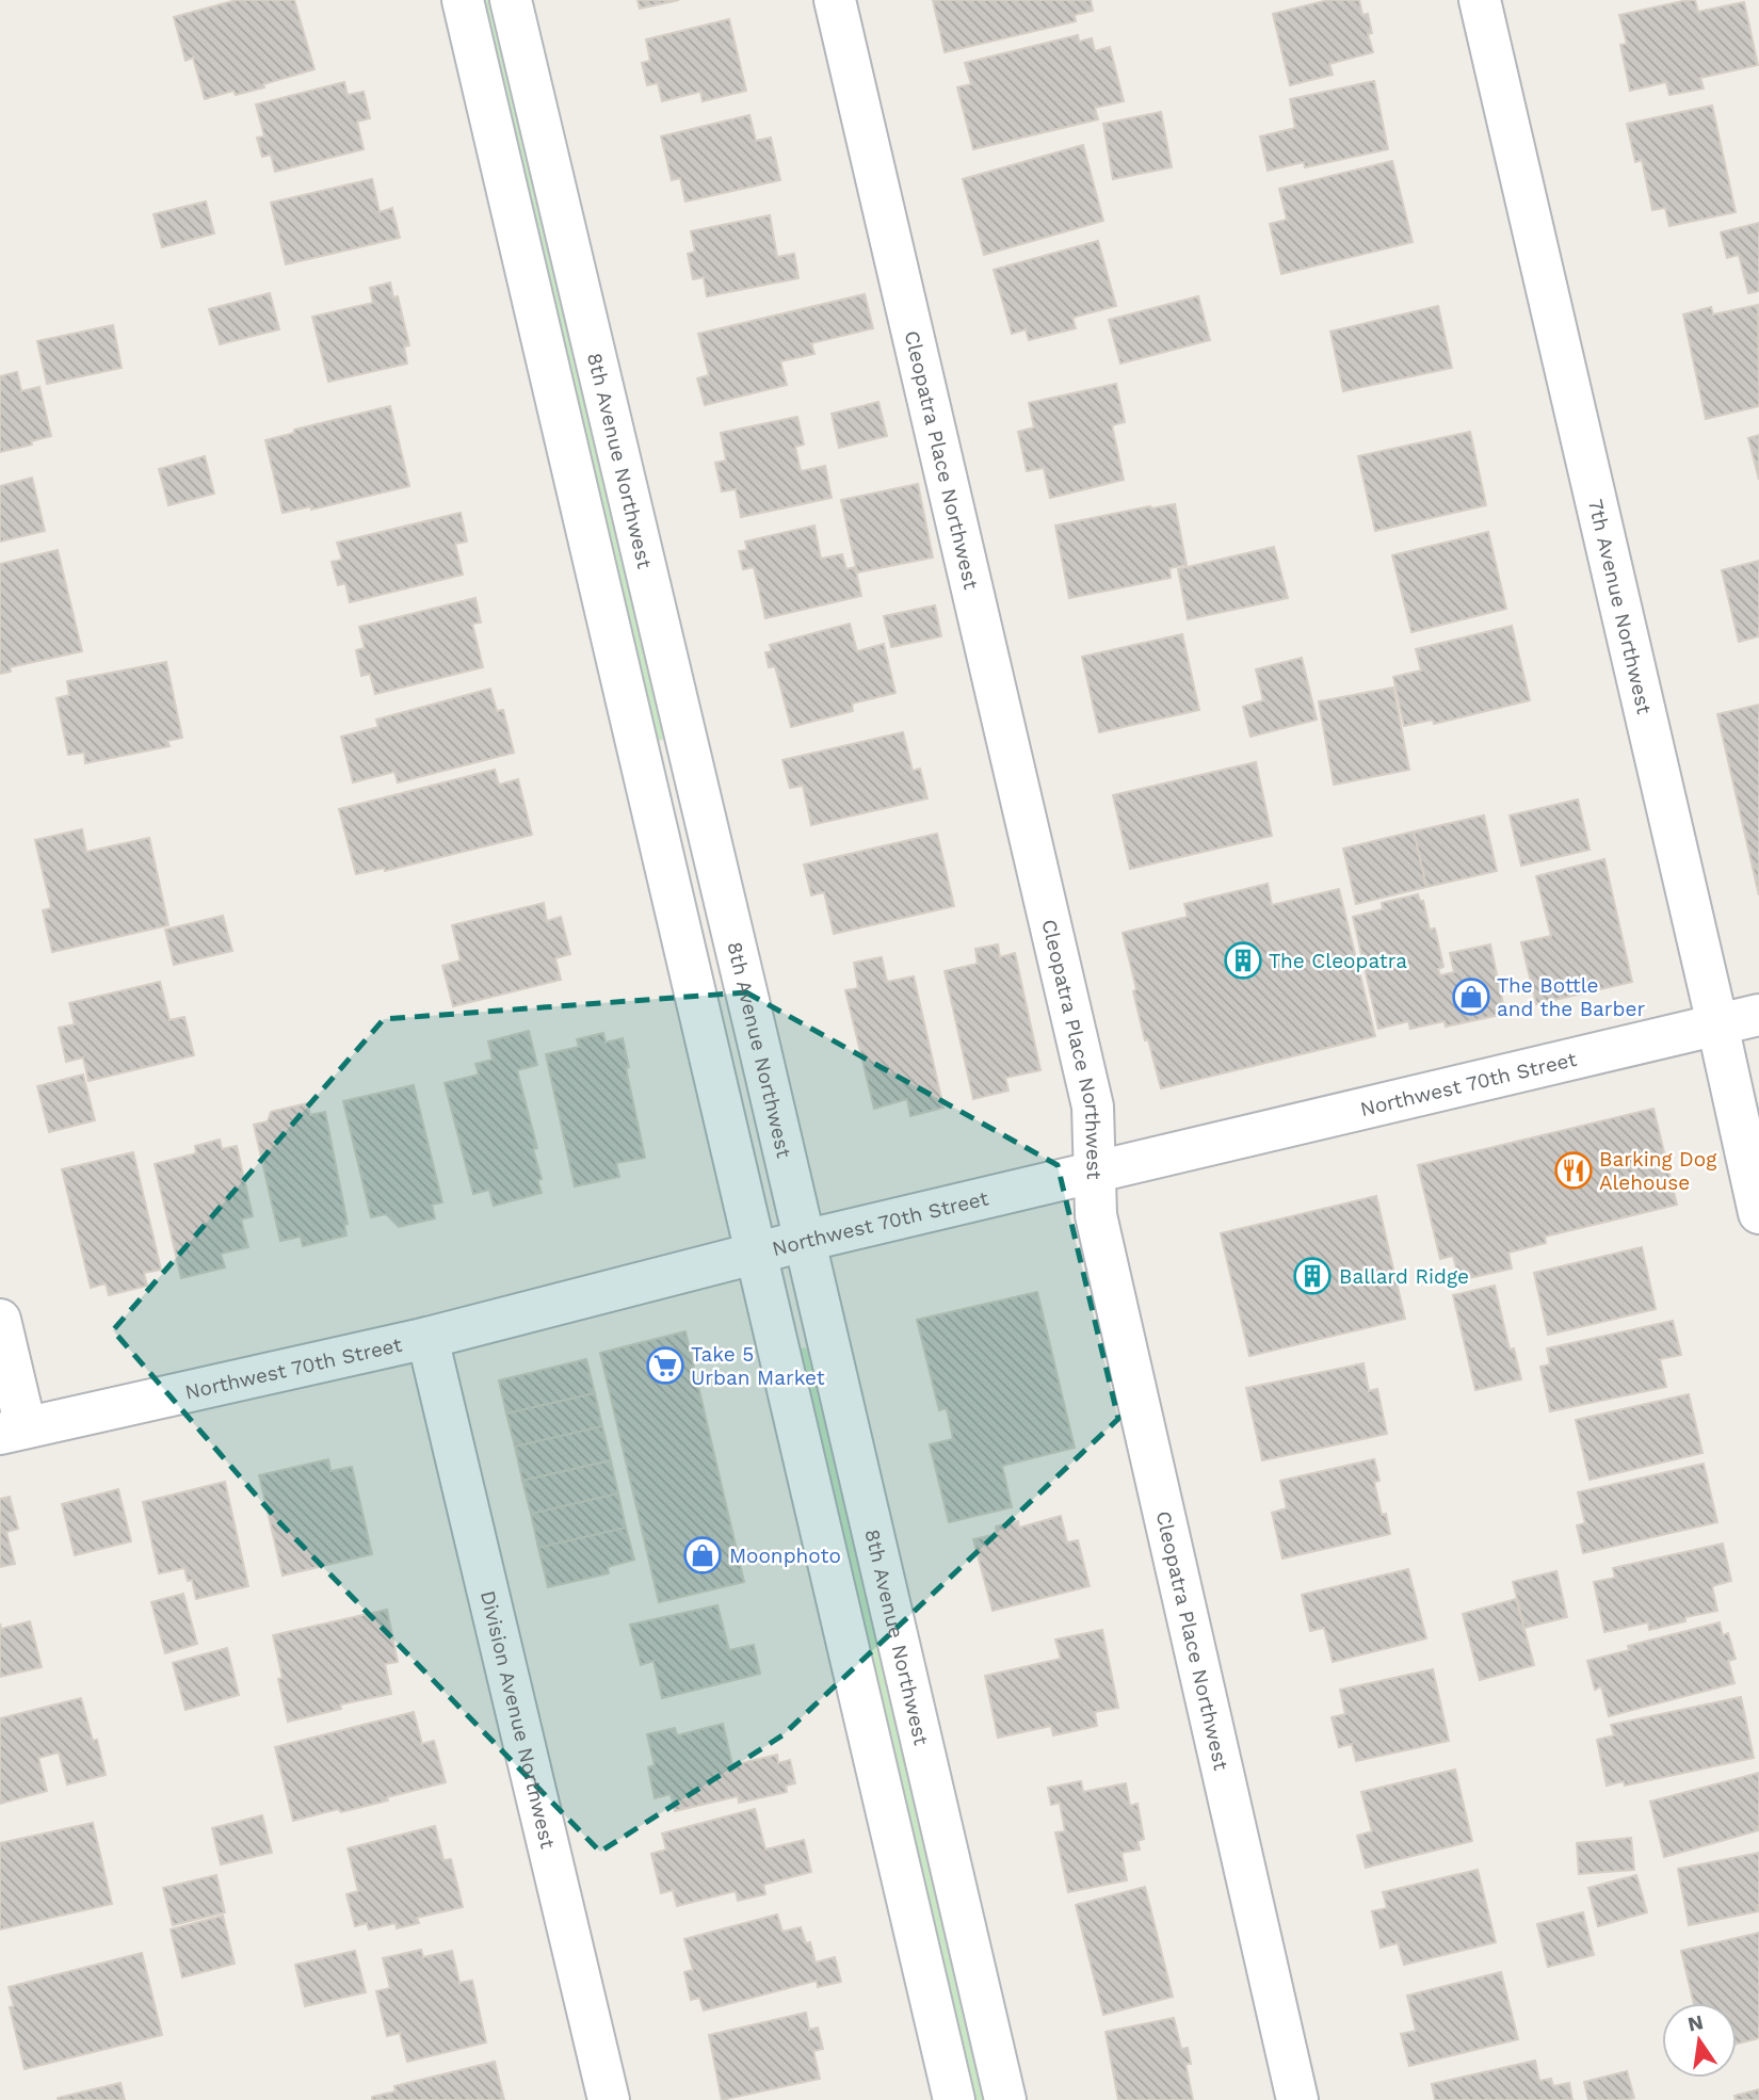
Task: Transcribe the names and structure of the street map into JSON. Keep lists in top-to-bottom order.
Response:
{
  "streets": {
    "street": [
      "Cleopatra Place Northwest",
      "8th Avenue Northwest",
      "7th Avenue Northwest",
      "Northwest 70th Street",
      "Division Avenue Northwest"
    ]
  },
  "crossings": [
    ["Cleopatra Place Northwest", "Northwest 70th Street"],
    ["8th Avenue Northwest", "Northwest 70th Street"],
    ["7th Avenue Northwest", "Northwest 70th Street"],
    ["Northwest 70th Street", "Division Avenue Northwest"]
  ],
  "places": {
    "building": ["The Cleopatra", "Ballard Ridge"],
    "shop": ["The Bottle and the Barber", "Moonphoto"],
    "restaurant": ["Barking Dog Alehouse"],
    "supermarket": ["Take 5 Urban Market"]
  },
  "north": "top"
}
